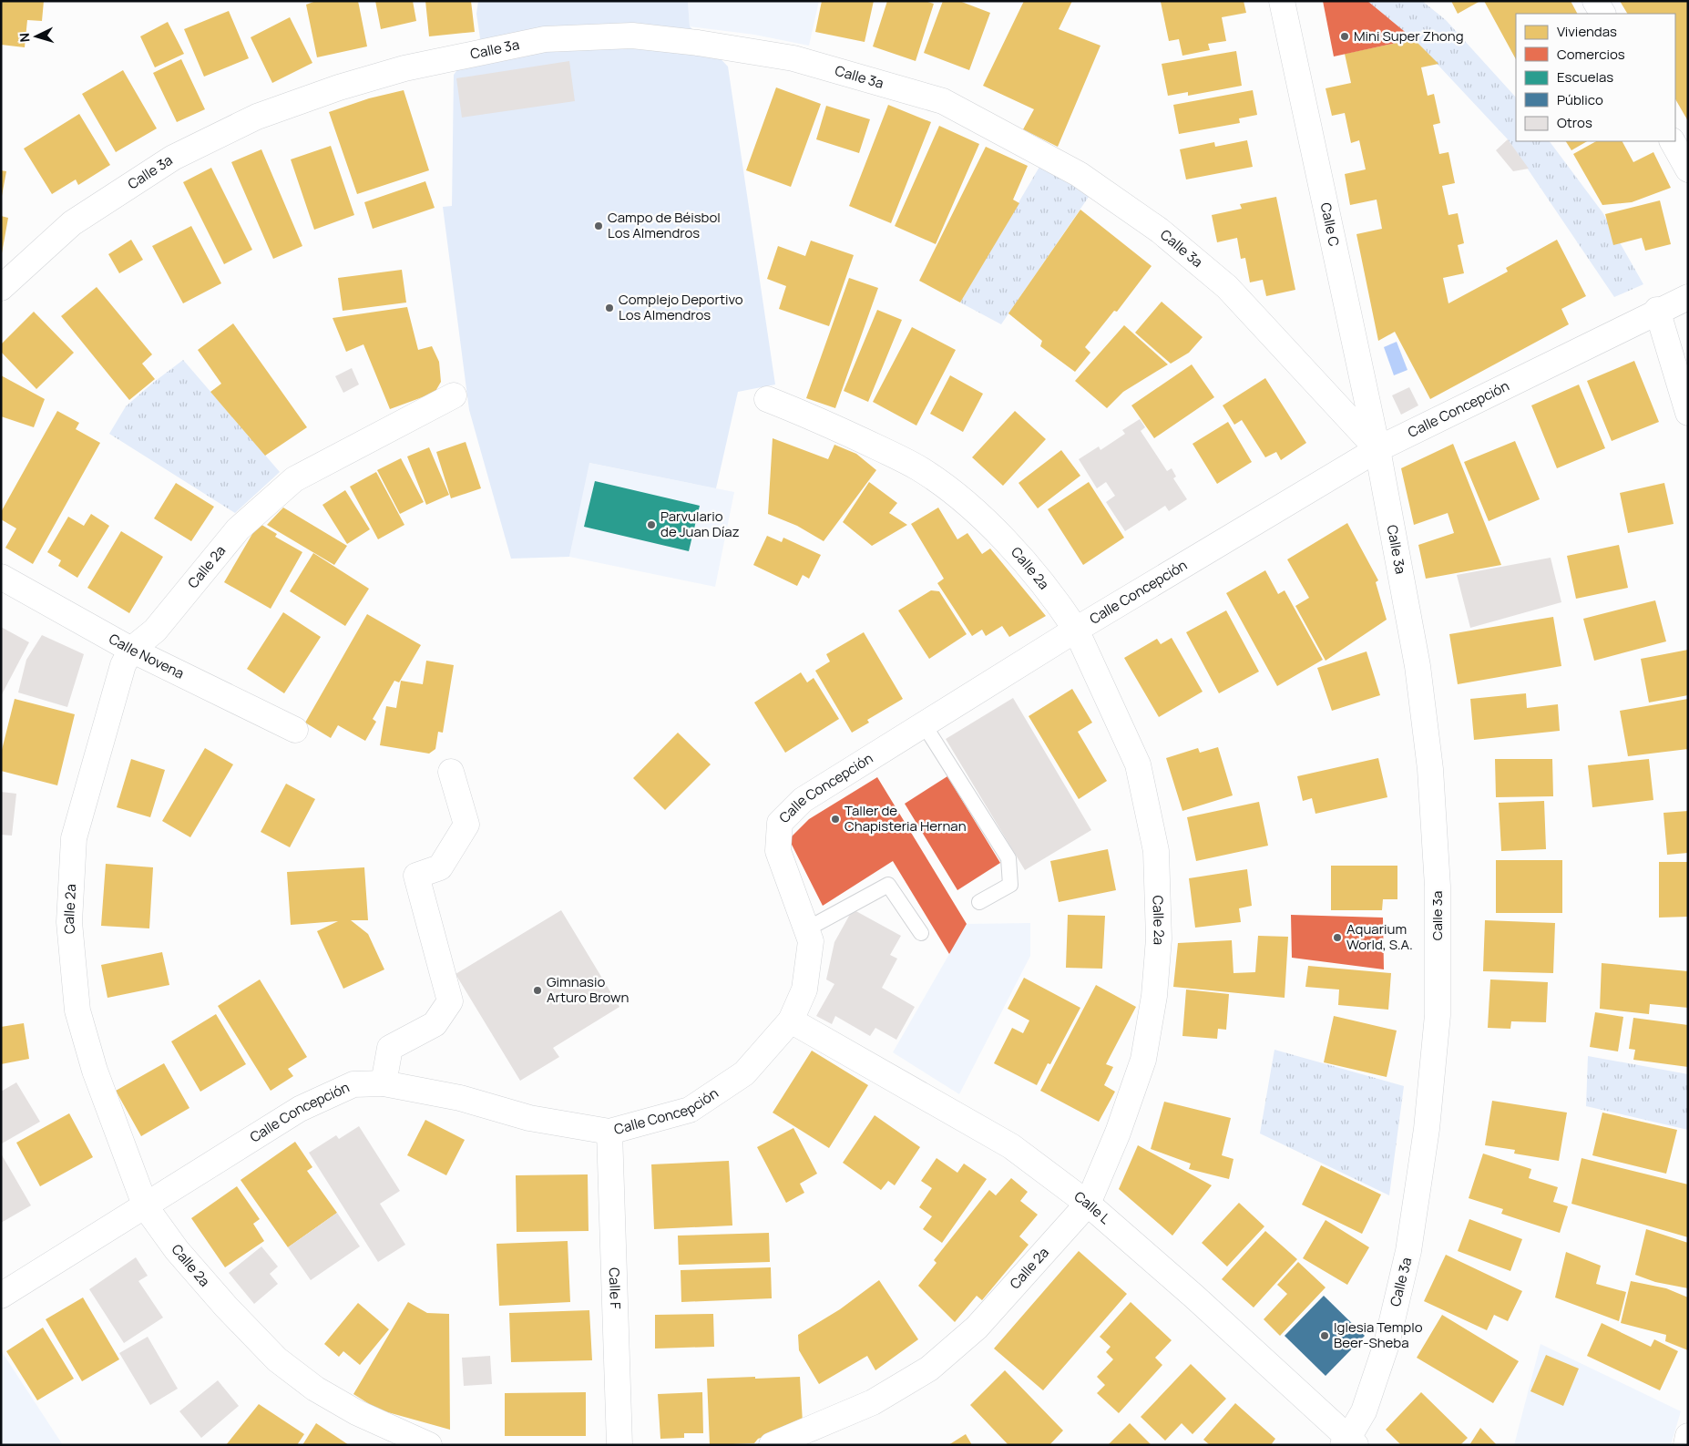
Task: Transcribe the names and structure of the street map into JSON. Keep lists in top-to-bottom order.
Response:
{
  "streets": {
    "street": [
      "Calle 3a",
      "Calle C",
      "Calle Concepción",
      "Calle 2a",
      "Calle Novena",
      "Calle L",
      "Calle F"
    ]
  },
  "crossings": [
    ["Calle 3a", "Calle C"],
    ["Calle 3a", "Calle Concepción"],
    ["Calle 3a", "Calle L"],
    ["Calle C", "Calle Concepción"],
    ["Calle Concepción", "Calle 2a"],
    ["Calle Concepción", "Calle L"],
    ["Calle Concepción", "Calle F"],
    ["Calle 2a", "Calle Novena"],
    ["Calle 2a", "Calle L"]
  ],
  "places": [
    "Mini Super Zhong",
    "Campo de Béisbol Los Almendros",
    "Complejo Deportivo Los Almendros",
    "Parvulario de Juan Díaz",
    "Taller de Chapisteria Hernan",
    "Aquarium World, S.A.",
    "Gimnasio Arturo Brown",
    "Iglesia Templo Beer-Sheba"
  ],
  "legend": [
    "Viviendas",
    "Comercios",
    "Escuelas",
    "Público",
    "Otros"
  ],
  "north": "left"
}
